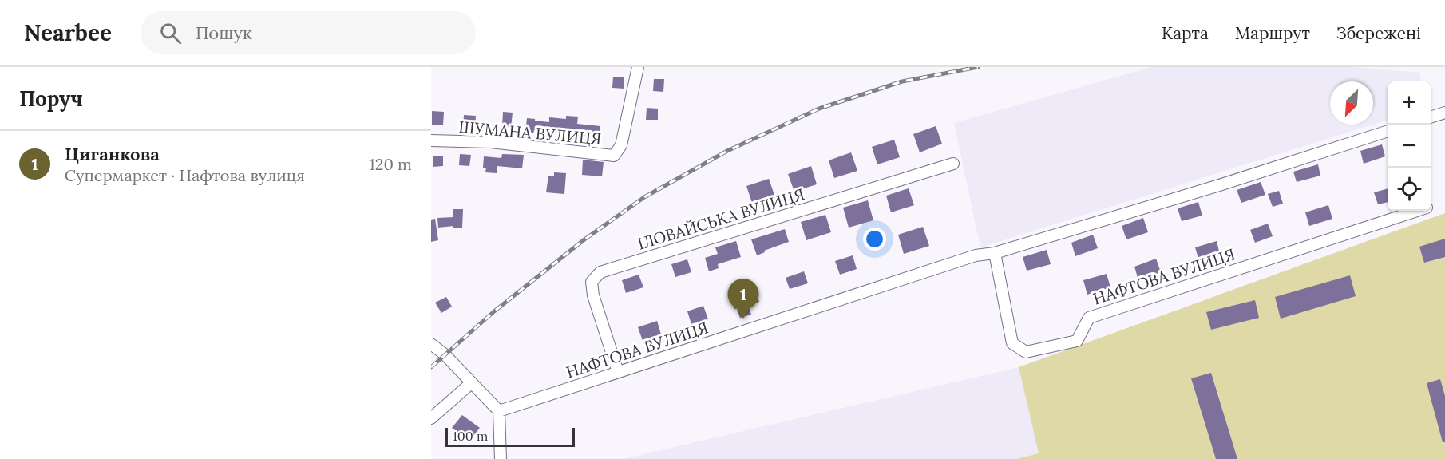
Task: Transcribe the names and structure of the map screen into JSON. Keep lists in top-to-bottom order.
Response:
{
  "streets": {
    "street": ["ШУМАНА ВУЛИЦЯ", "ІЛОВАЙСЬКА ВУЛИЦЯ", "НАФТОВА ВУЛИЦЯ"]
  },
  "crossings": [
    ["ІЛОВАЙСЬКА ВУЛИЦЯ", "НАФТОВА ВУЛИЦЯ"]
  ],
  "scale_bar": "100 m",
  "north": "bottom left",
  "page": {
    "header": "Nearbee",
    "search": "Пошук",
    "nav": ["Карта", "Маршрут", "Збережені"],
    "heading": "Поруч",
    "map_buttons": ["+", "−"],
    "list": [
      {
        "mark": "1",
        "name": "Циганкова",
        "note": "Супермаркет · Нафтова вулиця",
        "value": "120 m"
      }
    ],
    "pins": "1",
    "scale": "100 m"
  }
}
